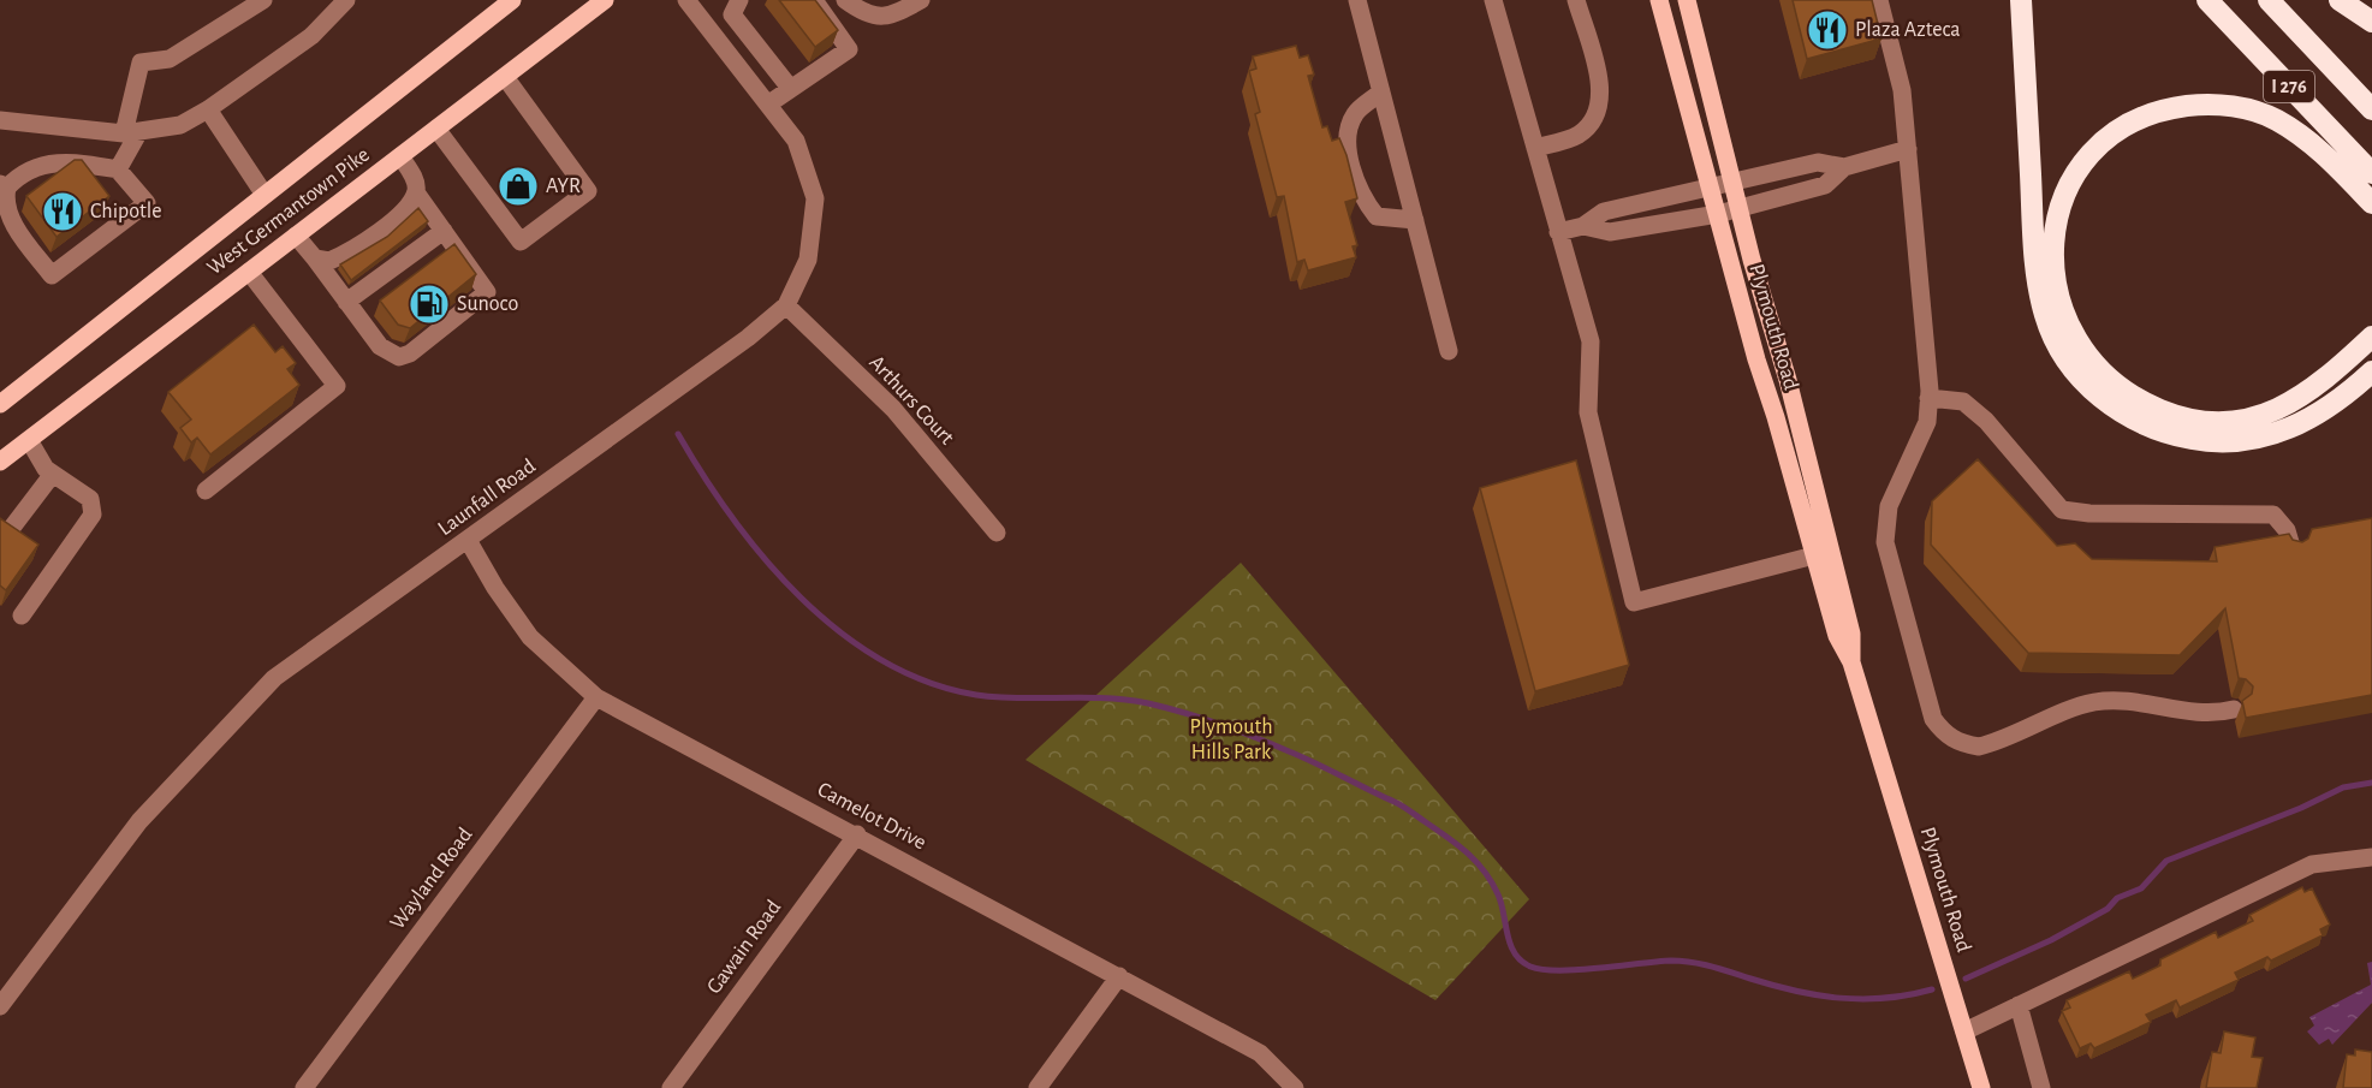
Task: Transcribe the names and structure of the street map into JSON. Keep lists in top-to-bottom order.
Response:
{
  "streets": {
    "highway": ["I 276"],
    "main road": ["West Germantown Pike", "Plymouth Road"],
    "street": [
      "Arthurs Court",
      "Launfall Road",
      "Camelot Drive",
      "Wayland Road",
      "Gawain Road"
    ]
  },
  "crossings": [
    ["Arthurs Court", "Launfall Road"],
    ["Launfall Road", "Camelot Drive"],
    ["Camelot Drive", "Wayland Road"],
    ["Camelot Drive", "Gawain Road"]
  ],
  "parks": ["Plymouth Hills Park"],
  "places": {
    "restaurant": ["Plaza Azteca", "Chipotle"],
    "shop": ["AYR"],
    "fuel station": ["Sunoco"]
  }
}
